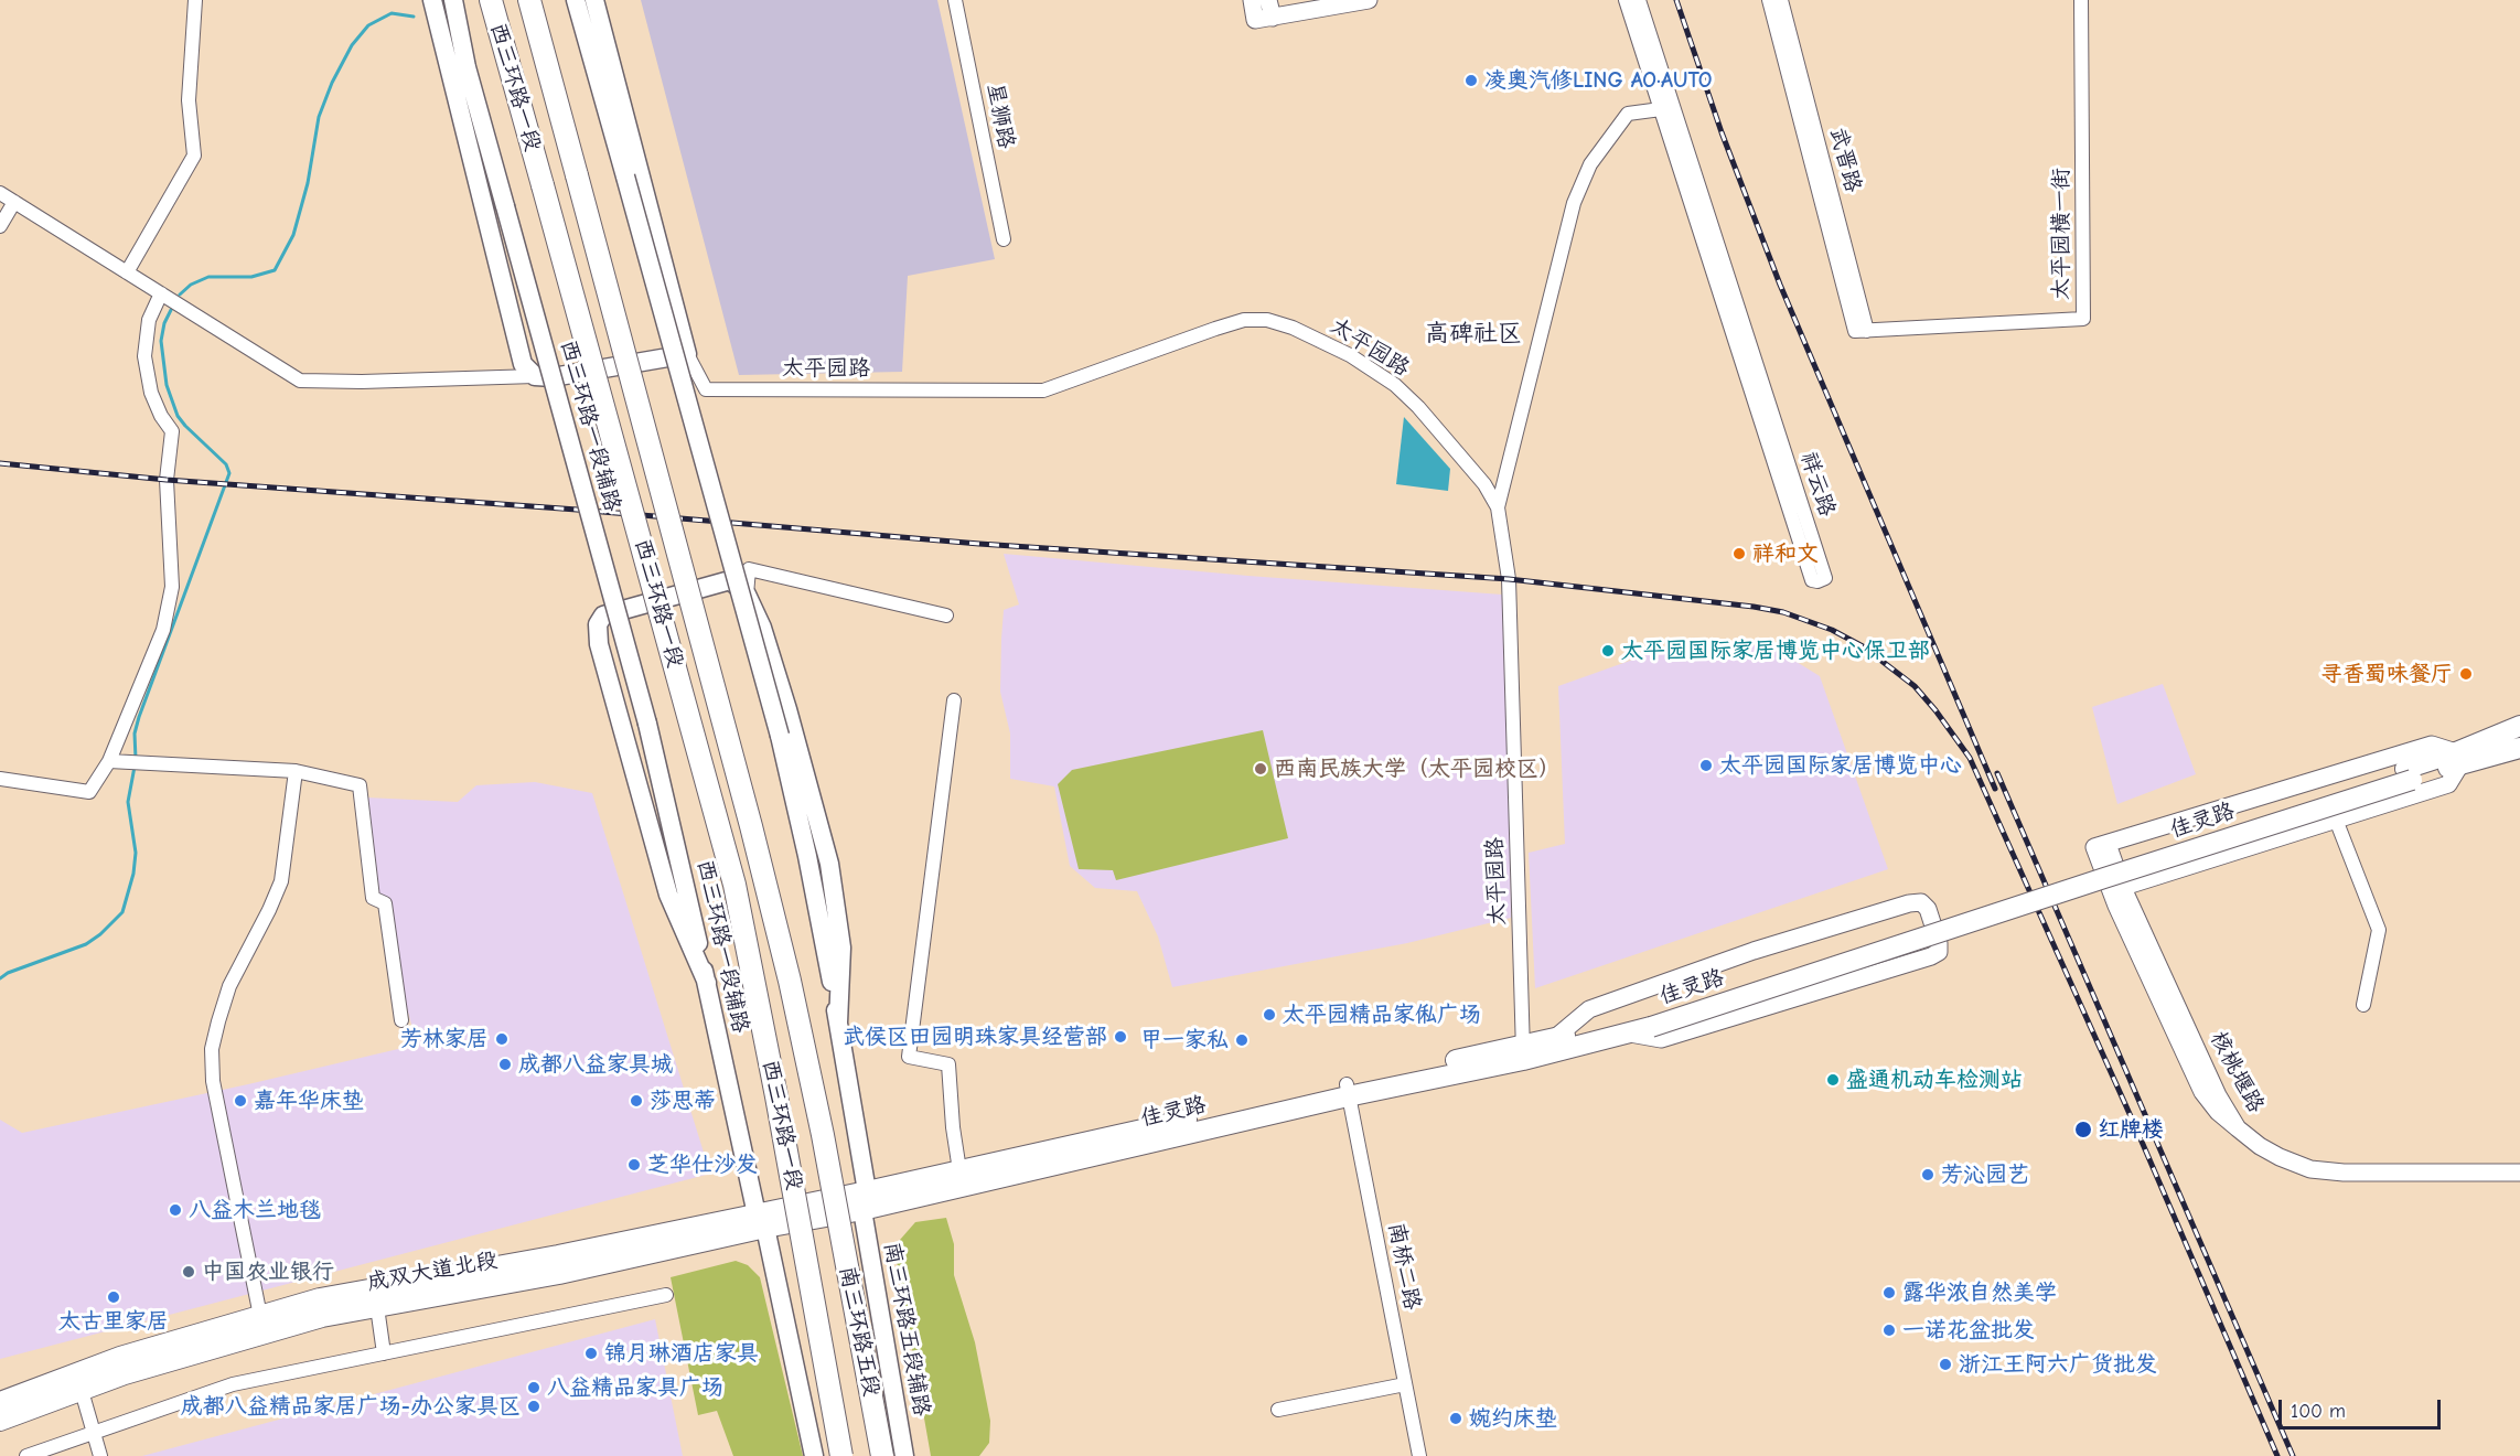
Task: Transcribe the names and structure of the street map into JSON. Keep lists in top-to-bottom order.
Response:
{
  "streets": {
    "highway": ["西三环路一段", "南三环路五段"],
    "main road": [
      "西三环路一段辅路",
      "佳灵路",
      "成双大道北段",
      "南三环路五段辅路"
    ],
    "street": [
      "星狮路",
      "武晋路",
      "太平园横一街",
      "太平园路",
      "祥云路",
      "核桃堰路",
      "南桥二路"
    ]
  },
  "crossings": [
    ["西三环路一段", "南三环路五段"],
    ["武晋路", "太平园横一街"],
    ["太平园路", "佳灵路"],
    ["西三环路一段辅路", "成双大道北段"],
    ["佳灵路", "核桃堰路"],
    ["佳灵路", "南桥二路"],
    ["佳灵路", "南三环路五段辅路"]
  ],
  "districts": ["高碑社区"],
  "places": [
    "凌奥汽修LING AO·AUTO",
    "祥和文",
    "太平园国际家居博览中心保卫部",
    "寻香蜀味餐厅",
    "太平园国际家居博览中心",
    "西南民族大学（太平园校区）",
    "太平园精品家俬广场",
    "武侯区田园明珠家具经营部",
    "芳林家居",
    "甲一家私",
    "成都八益家具城",
    "盛通机动车检测站",
    "嘉年华床垫",
    "莎思蒂",
    "红牌楼",
    "芝华仕沙发",
    "芳沁园艺",
    "八益木兰地毯",
    "中国农业银行",
    "露华浓自然美学",
    "太古里家居",
    "一诺花盆批发",
    "锦月琳酒店家具",
    "浙江王阿六广货批发",
    "八益精品家具广场",
    "成都八益精品家居广场-办公家具区",
    "婉约床垫"
  ],
  "scale_bar": "100 m"
}
